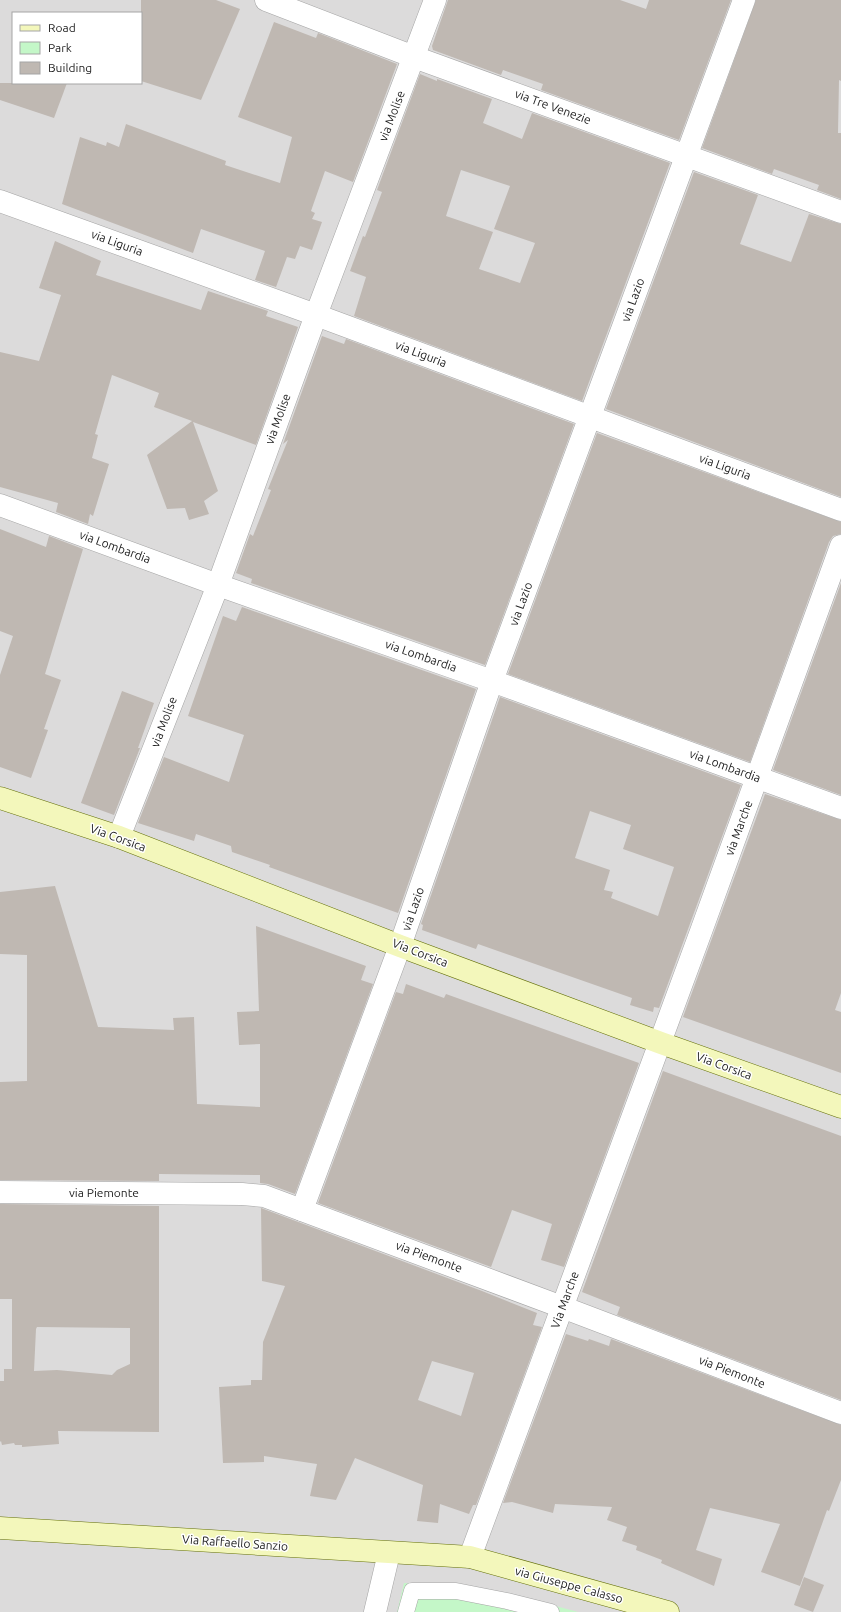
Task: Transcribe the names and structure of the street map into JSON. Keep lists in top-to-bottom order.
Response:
{
  "streets": {
    "street": [
      "via Tre Venezie",
      "via Molise",
      "via Liguria",
      "via Lazio",
      "via Lombardia",
      "via Marche",
      "Via Corsica",
      "via Piemonte",
      "Via Marche",
      "Via Raffaello Sanzio",
      "via Giuseppe Calasso"
    ]
  },
  "crossings": [
    ["via Tre Venezie", "via Molise"],
    ["via Tre Venezie", "via Lazio"],
    ["via Molise", "via Liguria"],
    ["via Molise", "via Lombardia"],
    ["via Molise", "Via Corsica"],
    ["via Liguria", "via Lazio"],
    ["via Lazio", "via Lombardia"],
    ["via Lazio", "Via Corsica"],
    ["via Lazio", "via Piemonte"],
    ["via Lombardia", "via Marche"],
    ["via Marche", "Via Corsica"],
    ["via Marche", "Via Marche"],
    ["Via Corsica", "Via Marche"],
    ["via Piemonte", "Via Marche"],
    ["Via Marche", "Via Raffaello Sanzio"],
    ["Via Marche", "via Giuseppe Calasso"],
    ["Via Raffaello Sanzio", "via Giuseppe Calasso"]
  ],
  "legend": ["Road", "Park", "Building"]
}
